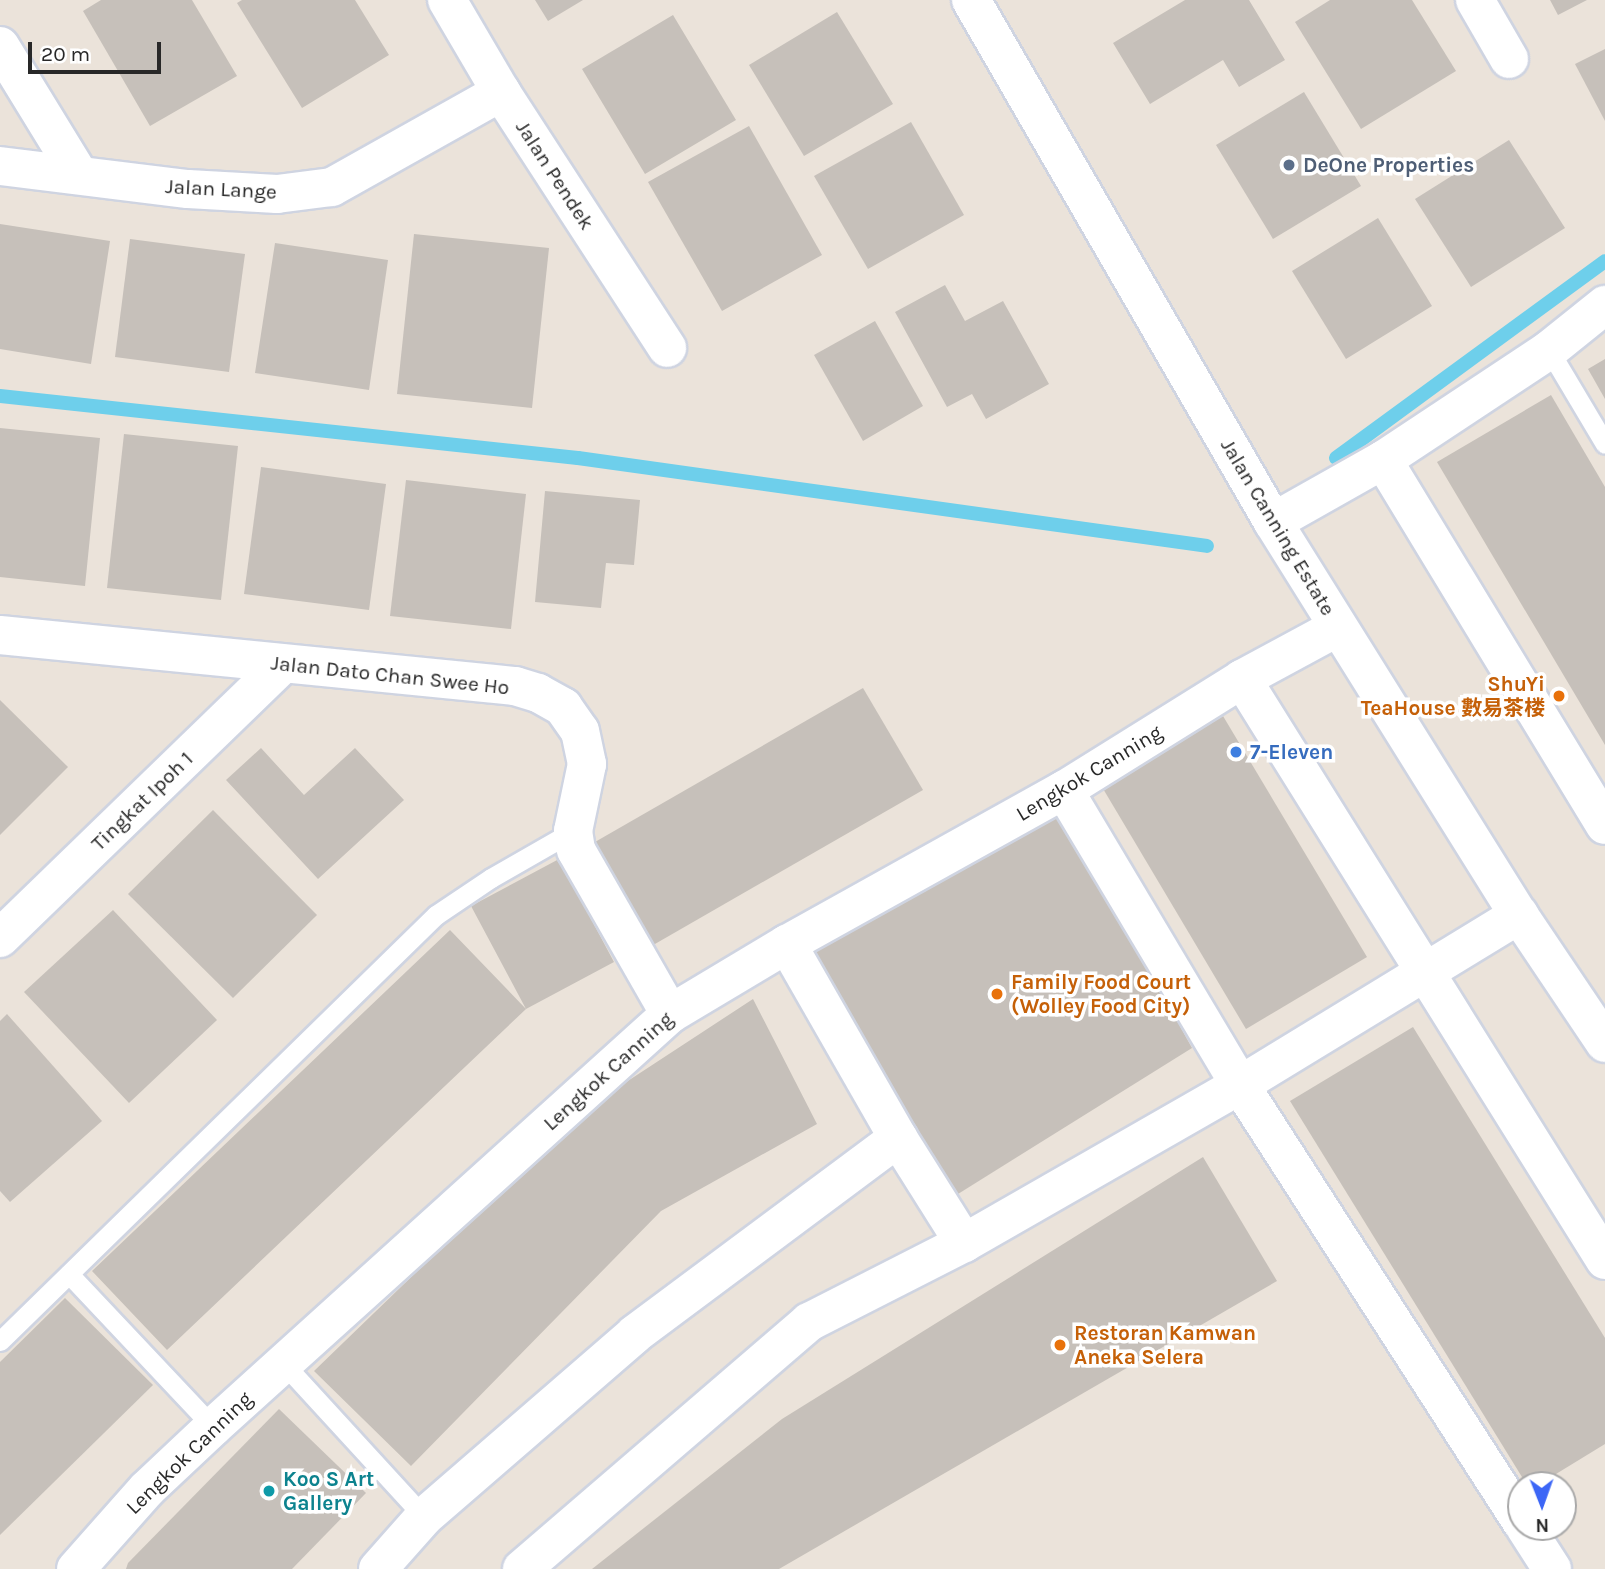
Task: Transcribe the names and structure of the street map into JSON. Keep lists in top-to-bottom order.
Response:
{
  "streets": {
    "street": [
      "Jalan Pendek",
      "Jalan Lange",
      "Jalan Canning Estate",
      "Jalan Dato Chan Swee Ho",
      "Lengkok Canning",
      "Tingkat Ipoh 1"
    ]
  },
  "crossings": [
    ["Jalan Pendek", "Jalan Lange"],
    ["Jalan Canning Estate", "Lengkok Canning"],
    ["Jalan Dato Chan Swee Ho", "Lengkok Canning"],
    ["Jalan Dato Chan Swee Ho", "Tingkat Ipoh 1"]
  ],
  "places": [
    "DeOne Properties",
    "ShuYi TeaHouse 數易茶楼",
    "7-Eleven",
    "Family Food Court (Wolley Food City)",
    "Restoran Kamwan Aneka Selera",
    "Koo S Art Gallery"
  ],
  "scale_bar": "20 m",
  "north": "bottom"
}
